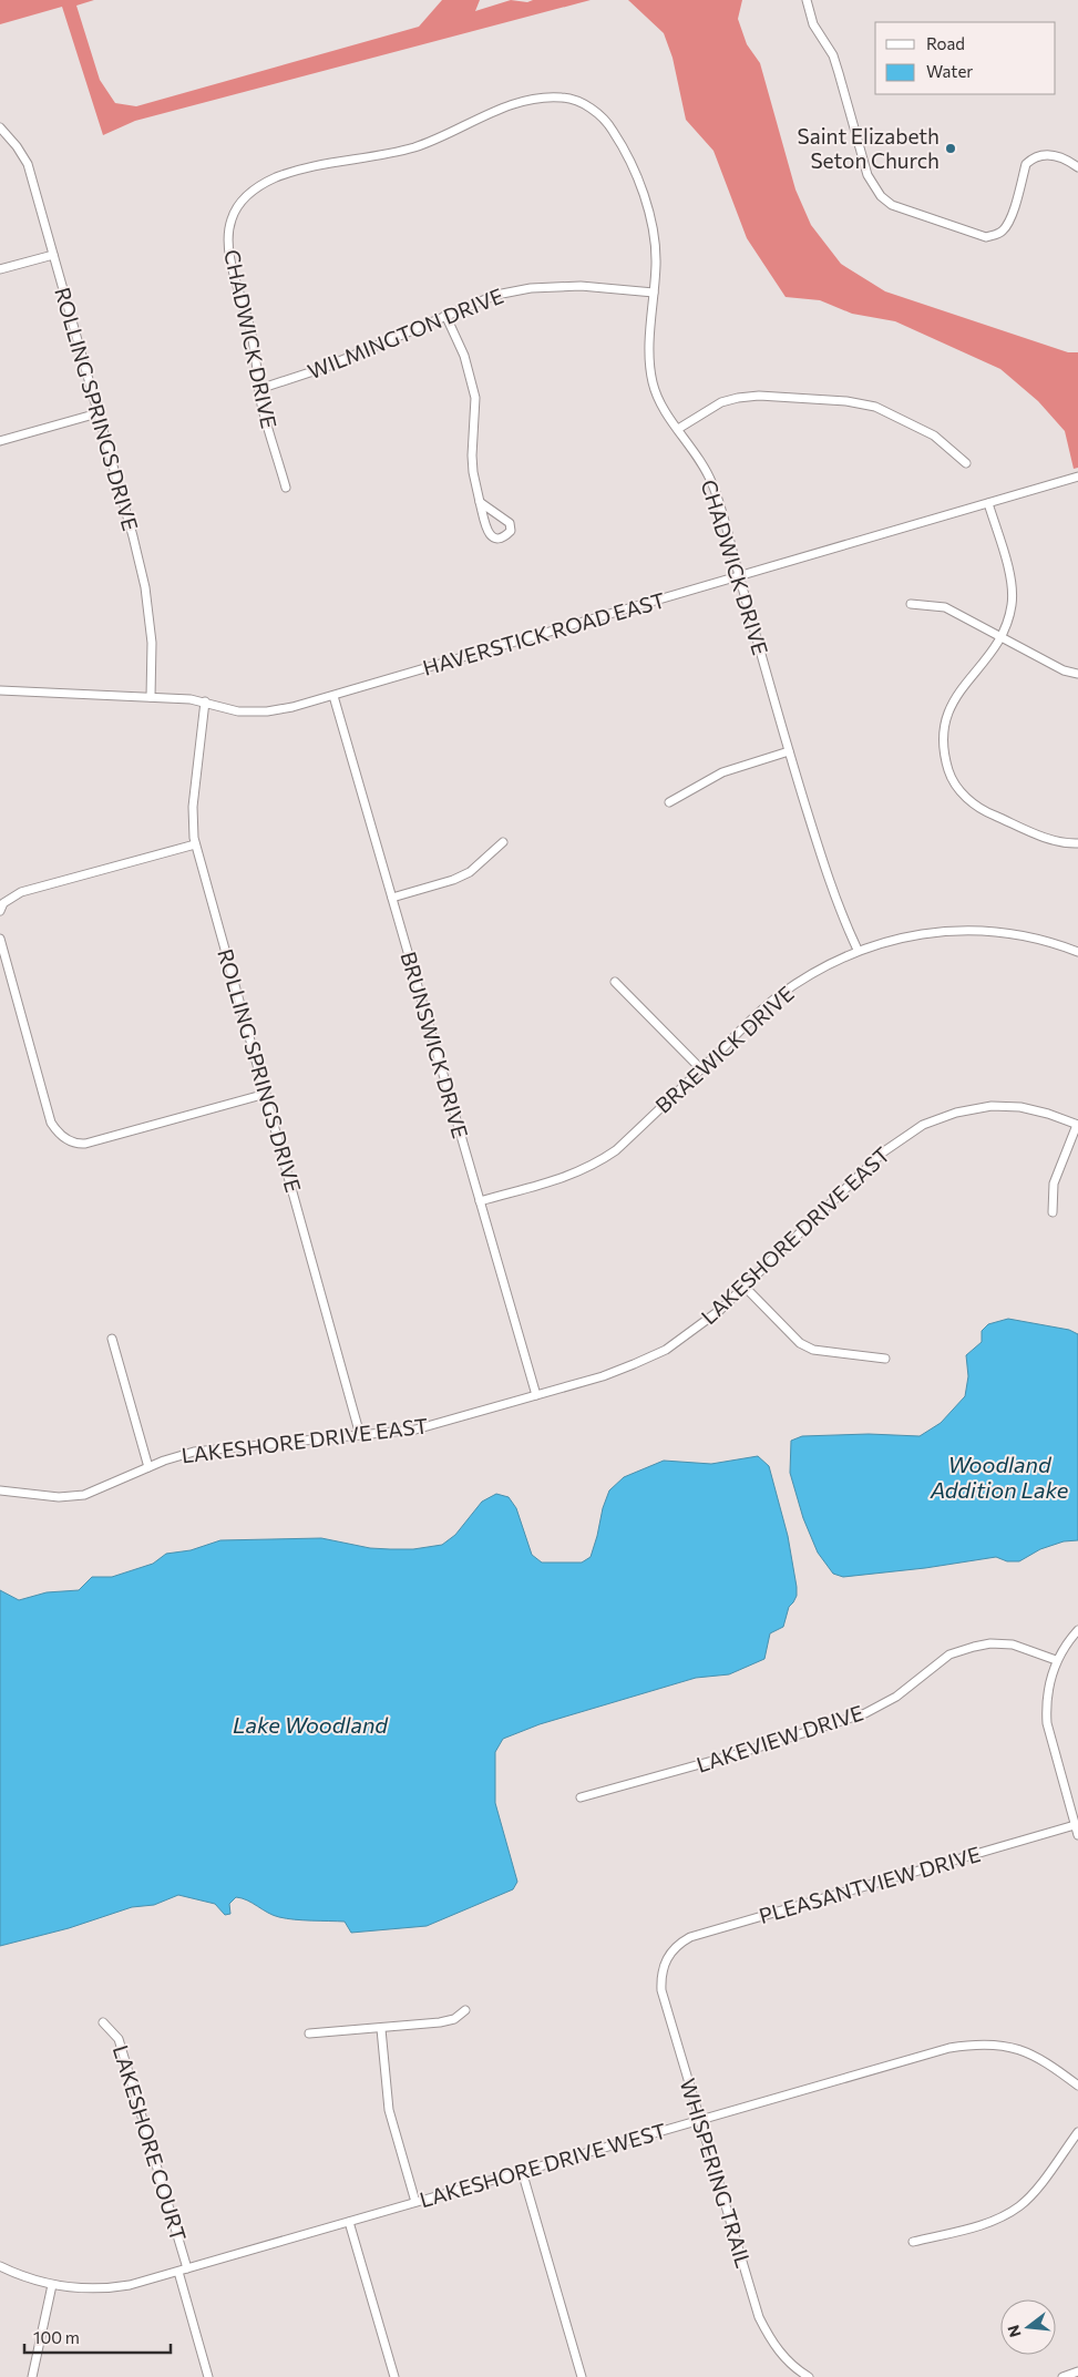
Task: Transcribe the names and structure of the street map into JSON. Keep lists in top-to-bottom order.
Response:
{
  "streets": {
    "street": [
      "WILMINGTON DRIVE",
      "CHADWICK DRIVE",
      "ROLLING SPRINGS DRIVE",
      "HAVERSTICK ROAD EAST",
      "BRUNSWICK DRIVE",
      "BRAEWICK DRIVE",
      "LAKESHORE DRIVE EAST",
      "LAKEVIEW DRIVE",
      "PLEASANTVIEW DRIVE",
      "LAKESHORE COURT",
      "LAKESHORE DRIVE WEST",
      "WHISPERING TRAIL"
    ]
  },
  "crossings": [
    ["WILMINGTON DRIVE", "CHADWICK DRIVE"],
    ["CHADWICK DRIVE", "HAVERSTICK ROAD EAST"],
    ["CHADWICK DRIVE", "BRAEWICK DRIVE"],
    ["ROLLING SPRINGS DRIVE", "HAVERSTICK ROAD EAST"],
    ["ROLLING SPRINGS DRIVE", "LAKESHORE DRIVE EAST"],
    ["HAVERSTICK ROAD EAST", "BRUNSWICK DRIVE"],
    ["BRUNSWICK DRIVE", "BRAEWICK DRIVE"],
    ["BRUNSWICK DRIVE", "LAKESHORE DRIVE EAST"],
    ["PLEASANTVIEW DRIVE", "WHISPERING TRAIL"],
    ["LAKESHORE COURT", "LAKESHORE DRIVE WEST"],
    ["LAKESHORE DRIVE WEST", "WHISPERING TRAIL"]
  ],
  "water": ["Woodland Addition Lake", "Lake Woodland"],
  "places": ["Saint Elizabeth Seton Church"],
  "legend": ["Road", "Water"],
  "scale_bar": "100 m",
  "north": "left"
}
